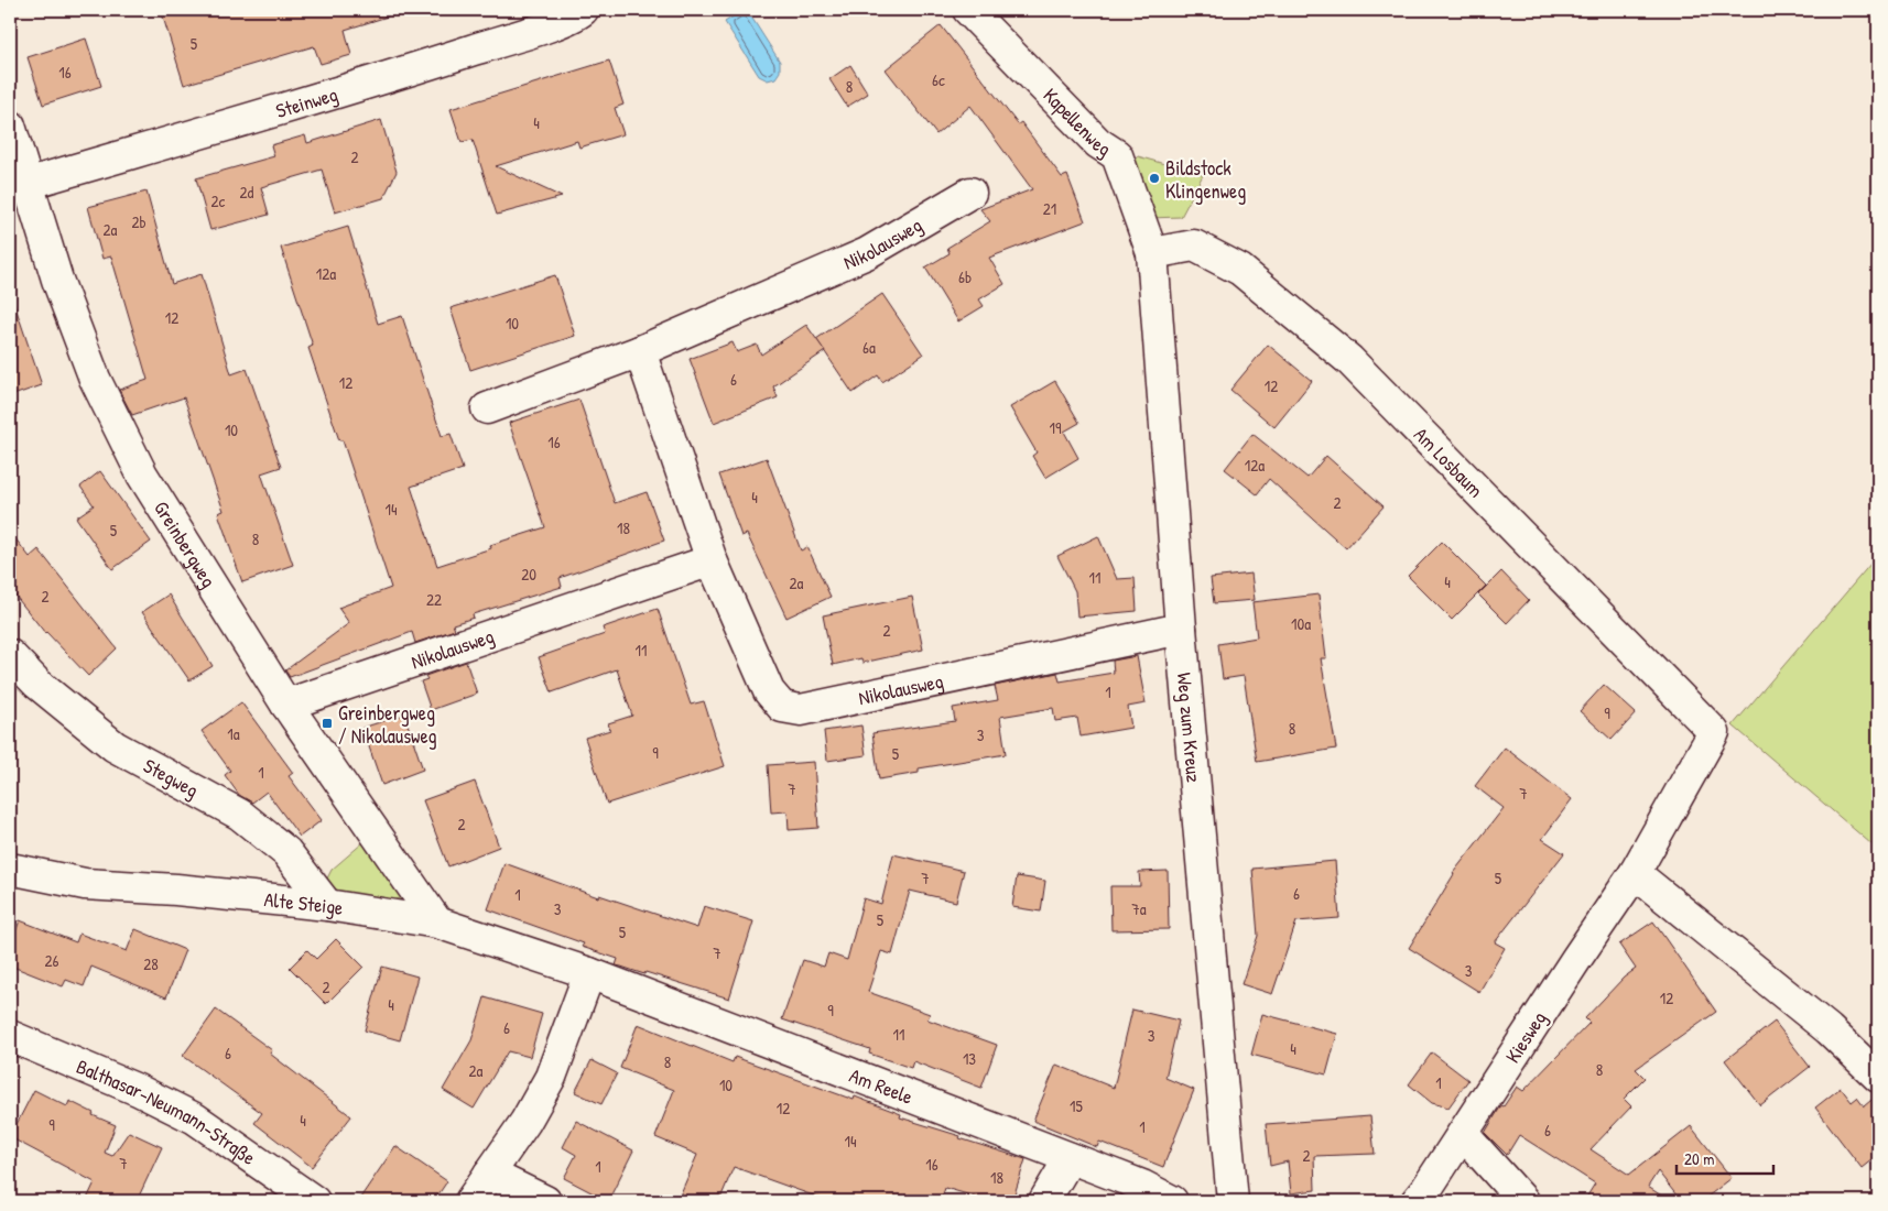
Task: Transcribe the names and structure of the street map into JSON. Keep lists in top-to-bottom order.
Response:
{
  "streets": {
    "street": [
      "Steinweg",
      "Kapellenweg",
      "Nikolausweg",
      "Am Losbaum",
      "Greinbergweg",
      "Weg zum Kreuz",
      "Stegweg",
      "Alte Steige",
      "Kiesweg",
      "Am Reele",
      "Balthasar-Neumann-Straße"
    ]
  },
  "crossings": [
    ["Steinweg", "Greinbergweg"],
    ["Kapellenweg", "Am Losbaum"],
    ["Kapellenweg", "Weg zum Kreuz"],
    ["Nikolausweg", "Greinbergweg"],
    ["Nikolausweg", "Weg zum Kreuz"],
    ["Am Losbaum", "Weg zum Kreuz"],
    ["Am Losbaum", "Kiesweg"],
    ["Greinbergweg", "Alte Steige"],
    ["Stegweg", "Alte Steige"],
    ["Alte Steige", "Am Reele"]
  ],
  "places": {
    "other": ["Bildstock Klingenweg"],
    "transit": ["Greinbergweg / Nikolausweg"]
  },
  "house_numbers": [
    "5",
    "16",
    "6c",
    "8",
    "4",
    "2",
    "2d",
    "2c",
    "21",
    "2b",
    "2a",
    "12a",
    "6b",
    "12",
    "10",
    "6a",
    "6",
    "12",
    "12",
    "19",
    "10",
    "16",
    "12a",
    "4",
    "2",
    "14",
    "18",
    "5",
    "8",
    "20",
    "11",
    "4",
    "2a",
    "2",
    "22",
    "10a",
    "2",
    "11",
    "1",
    "9",
    "8",
    "1a",
    "3",
    "9",
    "5",
    "1",
    "7",
    "7",
    "2",
    "7",
    "5",
    "6",
    "1",
    "3",
    "7a",
    "5",
    "5",
    "7",
    "26",
    "28",
    "3",
    "2",
    "12",
    "4",
    "9",
    "6",
    "11",
    "3",
    "4",
    "6",
    "13",
    "8",
    "8",
    "2a",
    "1",
    "10",
    "15",
    "12",
    "4",
    "9",
    "1",
    "6",
    "14",
    "2",
    "7",
    "16",
    "1",
    "18"
  ],
  "scale_bar": "20 m"
}
